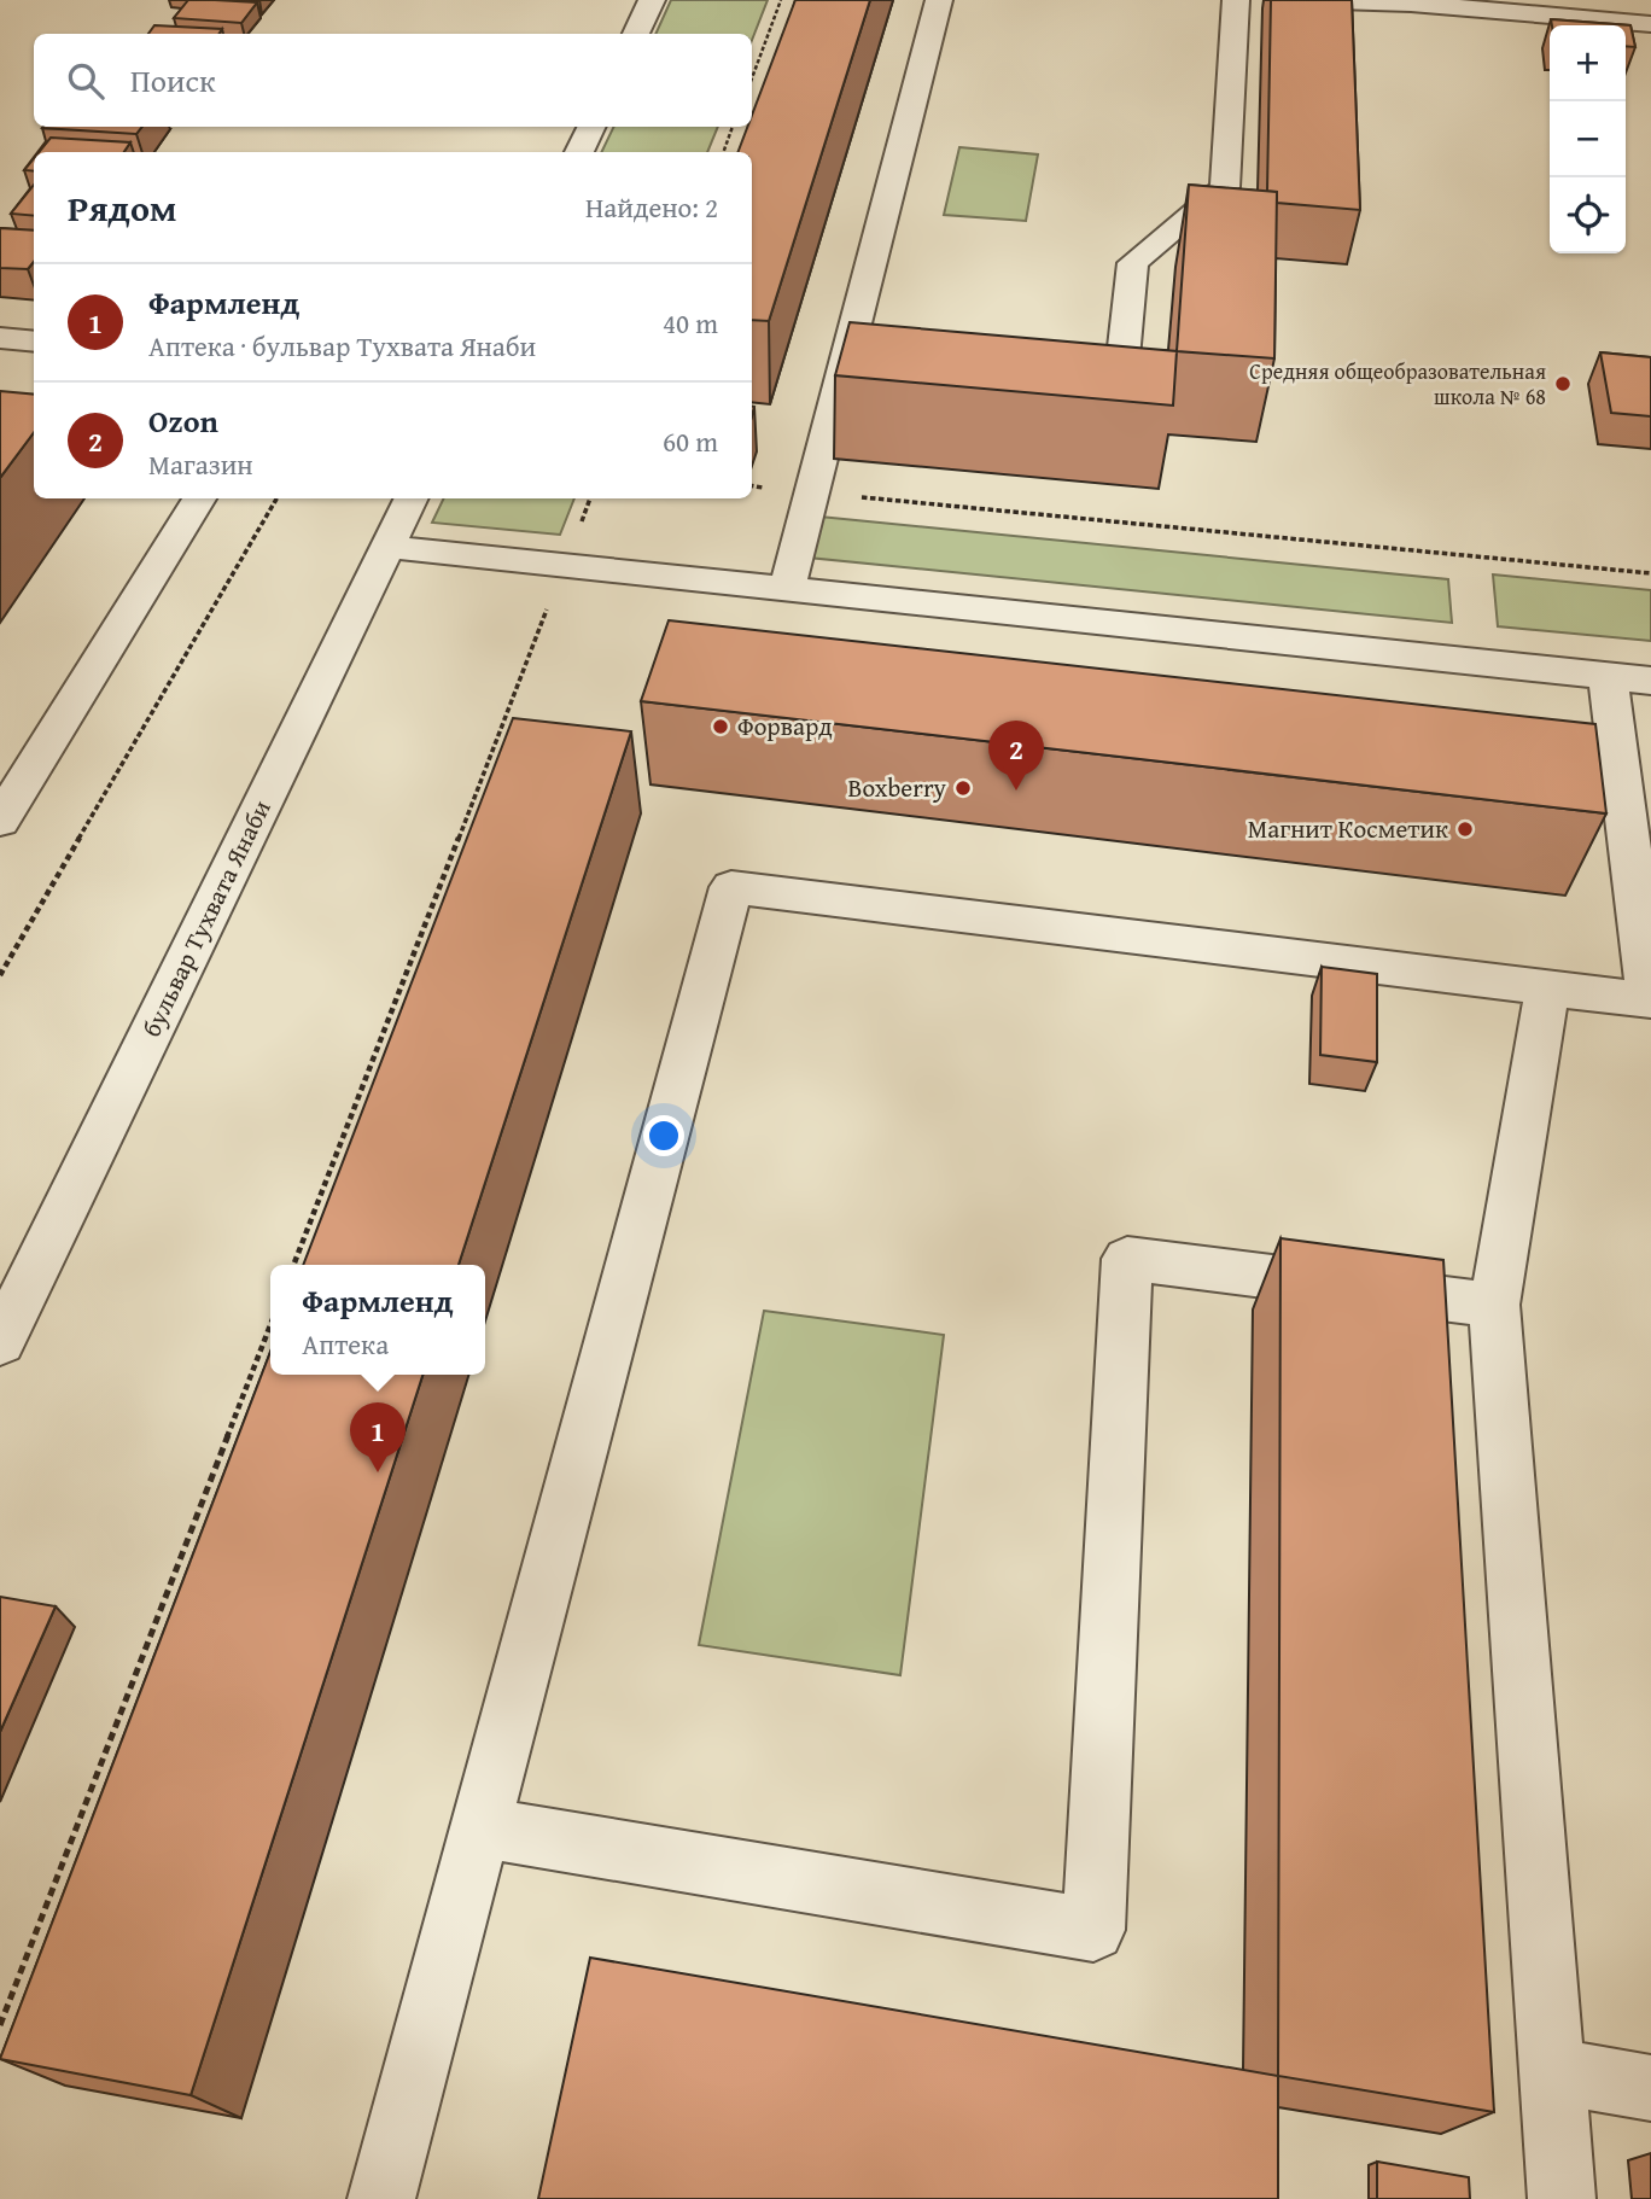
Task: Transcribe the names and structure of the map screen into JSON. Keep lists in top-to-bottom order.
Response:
{
  "streets": {
    "street": ["бульвар Тухвата Янаби"]
  },
  "places": [
    "Средняя общеобразовательная школа № 68",
    "Форвард",
    "Boxberry",
    "Магнит Косметик"
  ],
  "page": {
    "map_buttons": ["+", "−"],
    "search": "Поиск",
    "heading": ["Рядом", "Найдено: 2"],
    "list": [
      {
        "mark": "1",
        "name": "Фармленд",
        "note": "Аптека · бульвар Тухвата Янаби",
        "value": "40 m"
      },
      {
        "mark": "2",
        "name": "Ozon",
        "note": "Магазин",
        "value": "60 m"
      }
    ],
    "pins": ["2", "1"],
    "popup": ["Фармленд", "Аптека"]
  }
}
